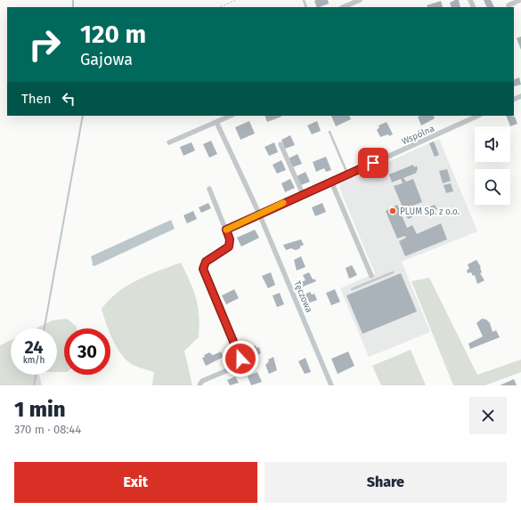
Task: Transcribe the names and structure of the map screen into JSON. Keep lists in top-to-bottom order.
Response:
{
  "streets": {
    "street": ["Wspólna", "Tęczowa"]
  },
  "crossings": [
    ["Wspólna", "Tęczowa"]
  ],
  "places": ["PLUM Sp. z o.o."],
  "page": {
    "turn": ["120 m", "Gajowa"],
    "then": "Then",
    "speed": "24 km/h",
    "limit": "30",
    "heading": ["1 min", "370 m · 08:44"],
    "buttons": ["Exit", "Share"]
  }
}
